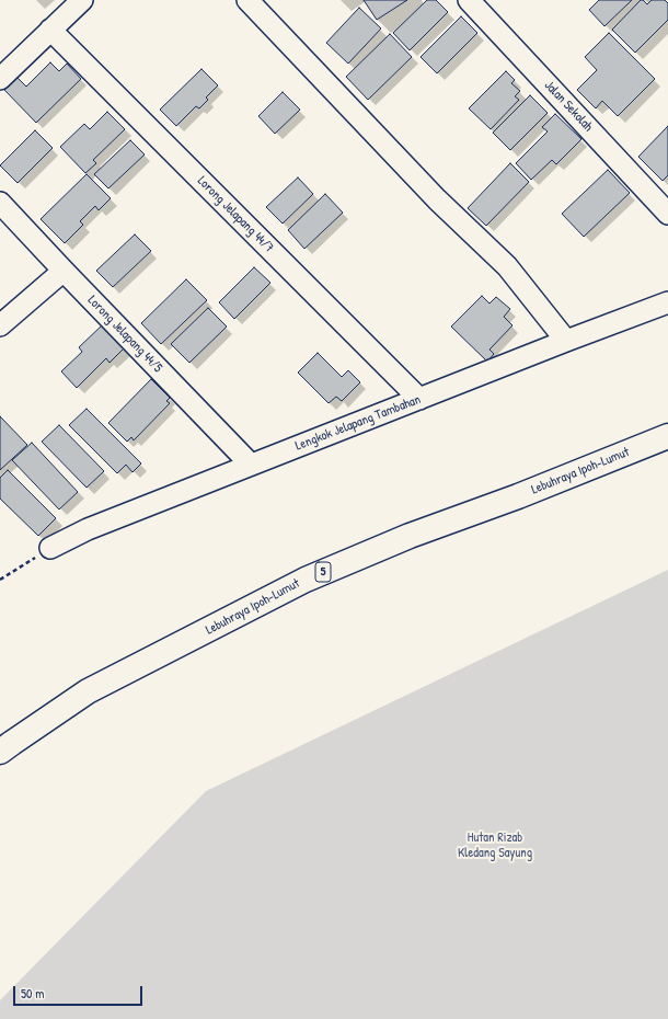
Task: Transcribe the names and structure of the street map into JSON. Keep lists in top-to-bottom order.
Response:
{
  "streets": {
    "highway": ["Lebuhraya Ipoh-Lumut", "5"],
    "street": [
      "Jalan Sekolah",
      "Lorong Jelapang 44/7",
      "Lorong Jelapang 44/5",
      "Lengkok Jelapang Tambahan"
    ]
  },
  "crossings": [
    ["Lorong Jelapang 44/7", "Lengkok Jelapang Tambahan"],
    ["Lorong Jelapang 44/5", "Lengkok Jelapang Tambahan"]
  ],
  "parks": ["Hutan Rizab Kledang Sayung"],
  "scale_bar": "50 m"
}
